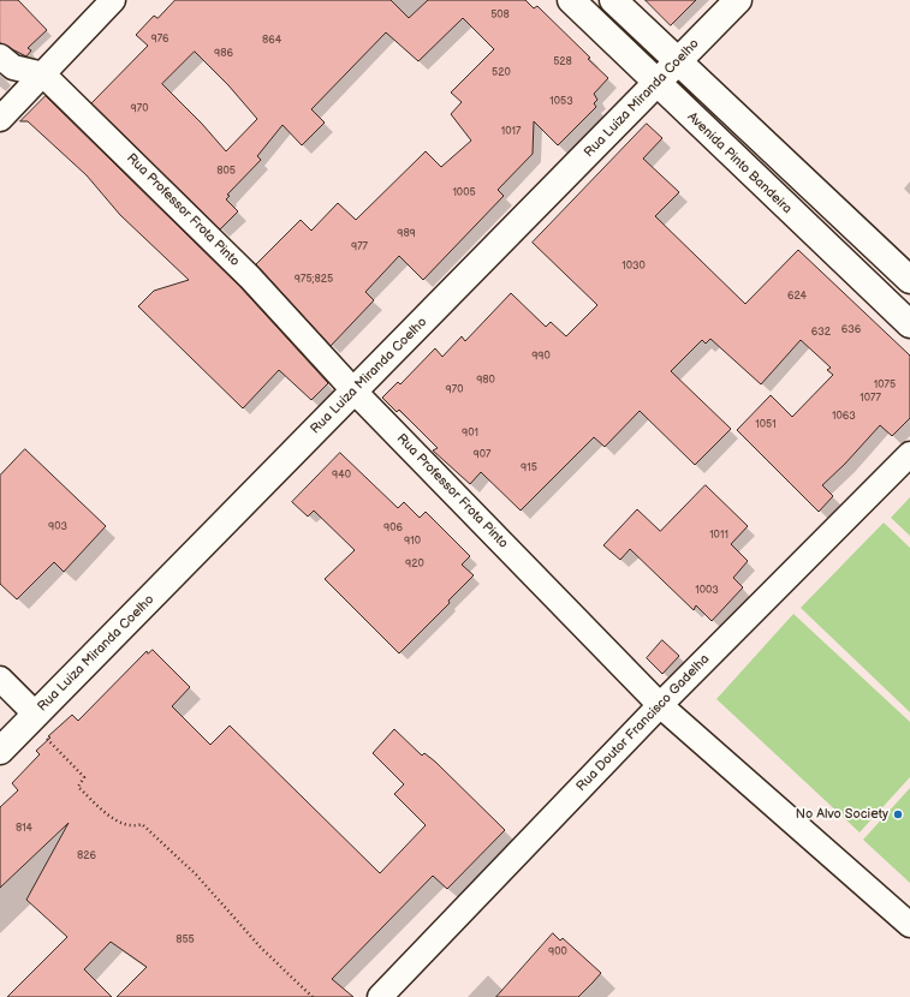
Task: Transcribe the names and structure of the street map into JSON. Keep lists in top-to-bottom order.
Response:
{
  "streets": {
    "street": [
      "Rua Luiza Miranda Coelho",
      "Avenida Pinto Bandeira",
      "Rua Professor Frota Pinto",
      "Rua Doutor Francisco Gadelha"
    ]
  },
  "crossings": [
    ["Rua Luiza Miranda Coelho", "Avenida Pinto Bandeira"],
    ["Rua Luiza Miranda Coelho", "Rua Professor Frota Pinto"],
    ["Rua Professor Frota Pinto", "Rua Doutor Francisco Gadelha"]
  ],
  "places": ["No Alvo Society"],
  "house_numbers": [
    "508",
    "976",
    "864",
    "986",
    "528",
    "520",
    "1053",
    "970",
    "1017",
    "805",
    "1005",
    "989",
    "977",
    "1030",
    "975;825",
    "624",
    "636",
    "632",
    "990",
    "980",
    "1075",
    "970",
    "1077",
    "1063",
    "1051",
    "901",
    "907",
    "915",
    "940",
    "903",
    "906",
    "1011",
    "910",
    "920",
    "1003",
    "814",
    "826",
    "855",
    "900"
  ]
}
